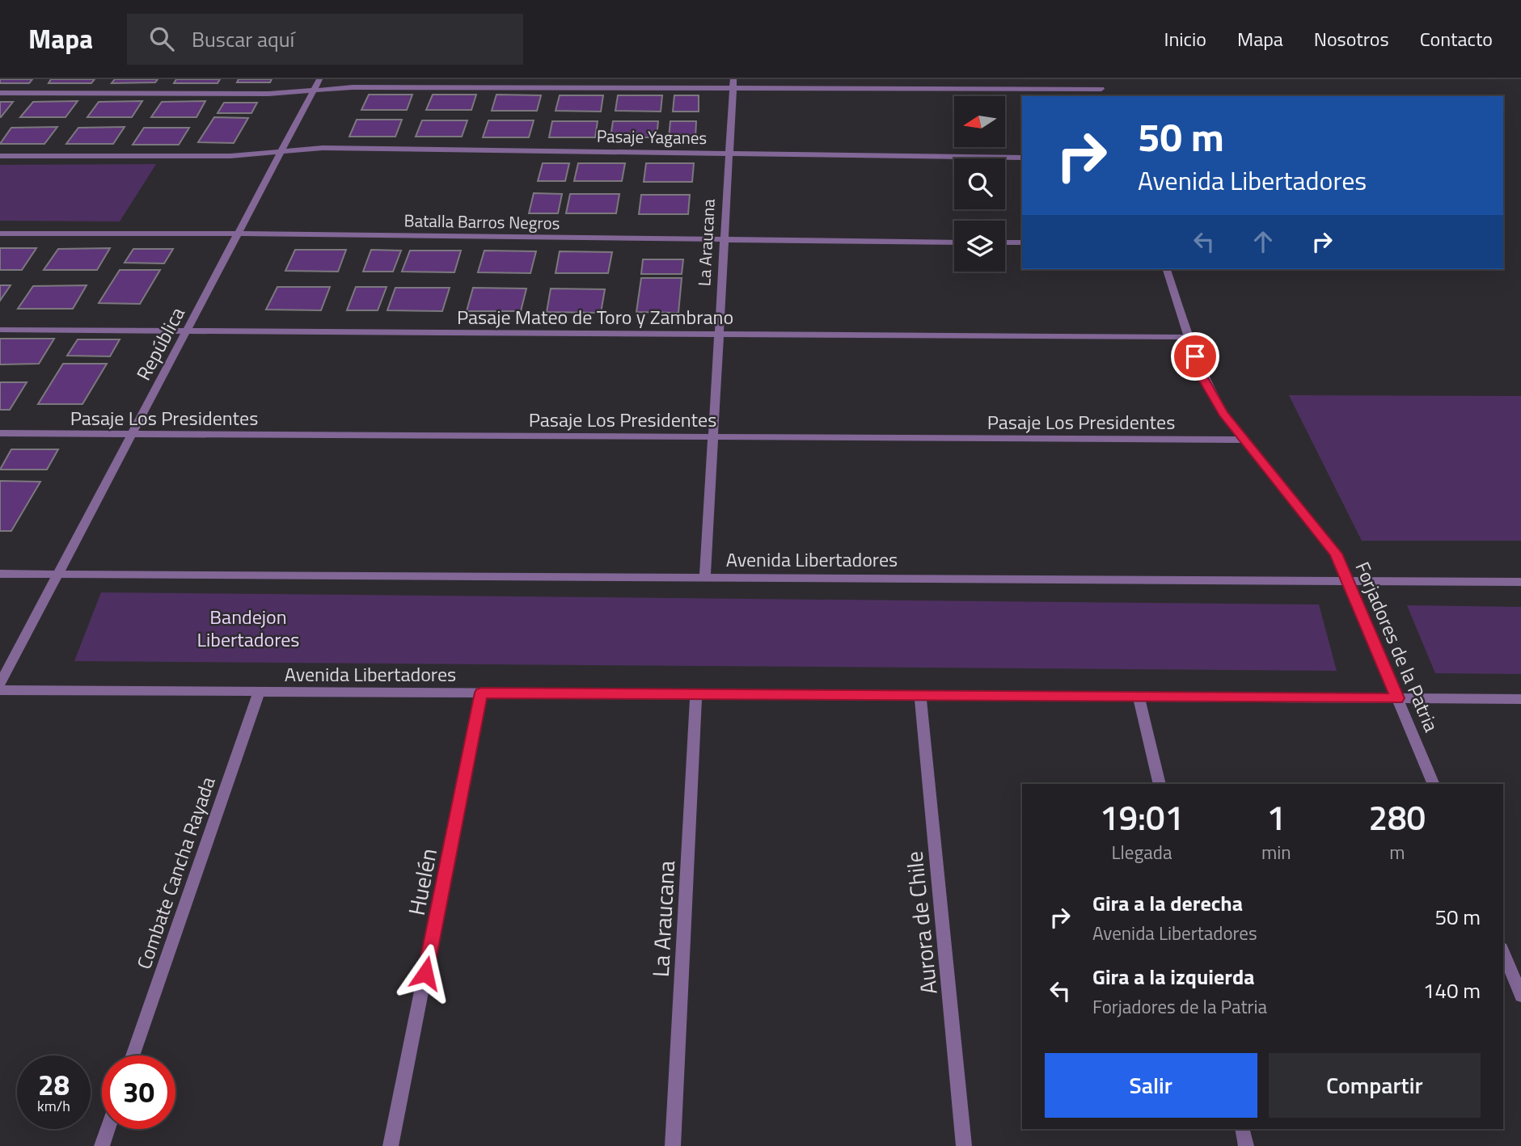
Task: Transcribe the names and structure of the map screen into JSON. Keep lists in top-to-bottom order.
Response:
{
  "streets": {
    "street": [
      "Pasaje Yaganes",
      "Batalla Barros Negros",
      "La Araucana",
      "Pasaje Mateo de Toro y Zambrano",
      "República",
      "Pasaje Los Presidentes",
      "Avenida Libertadores",
      "Forjadores de la Patria",
      "Combate Cancha Rayada",
      "Huelén",
      "Aurora de Chile"
    ]
  },
  "crossings": [
    ["Pasaje Yaganes", "La Araucana"],
    ["Pasaje Yaganes", "República"],
    ["Batalla Barros Negros", "La Araucana"],
    ["Batalla Barros Negros", "República"],
    ["La Araucana", "Pasaje Mateo de Toro y Zambrano"],
    ["La Araucana", "Pasaje Los Presidentes"],
    ["La Araucana", "Avenida Libertadores"],
    ["Pasaje Mateo de Toro y Zambrano", "República"],
    ["Pasaje Mateo de Toro y Zambrano", "Forjadores de la Patria"],
    ["República", "Pasaje Los Presidentes"],
    ["República", "Avenida Libertadores"],
    ["Pasaje Los Presidentes", "Forjadores de la Patria"],
    ["Avenida Libertadores", "Forjadores de la Patria"],
    ["Avenida Libertadores", "Combate Cancha Rayada"],
    ["Avenida Libertadores", "Huelén"],
    ["Avenida Libertadores", "Aurora de Chile"]
  ],
  "parks": ["Bandejon Libertadores"],
  "north": "left",
  "page": {
    "header": "Mapa",
    "search": "Buscar aquí",
    "nav": [
      "Inicio",
      "Mapa",
      "Nosotros",
      "Contacto"
    ],
    "turn": ["50 m", "Avenida Libertadores"],
    "eta": [
      "19:01",
      "Llegada",
      "1",
      "min",
      "280",
      "m"
    ],
    "list": [
      {
        "name": "Gira a la derecha",
        "note": "Avenida Libertadores",
        "value": "50 m"
      },
      {
        "name": "Gira a la izquierda",
        "note": "Forjadores de la Patria",
        "value": "140 m"
      }
    ],
    "buttons": ["Salir", "Compartir"],
    "speed": "28 km/h",
    "limit": "30"
  }
}
